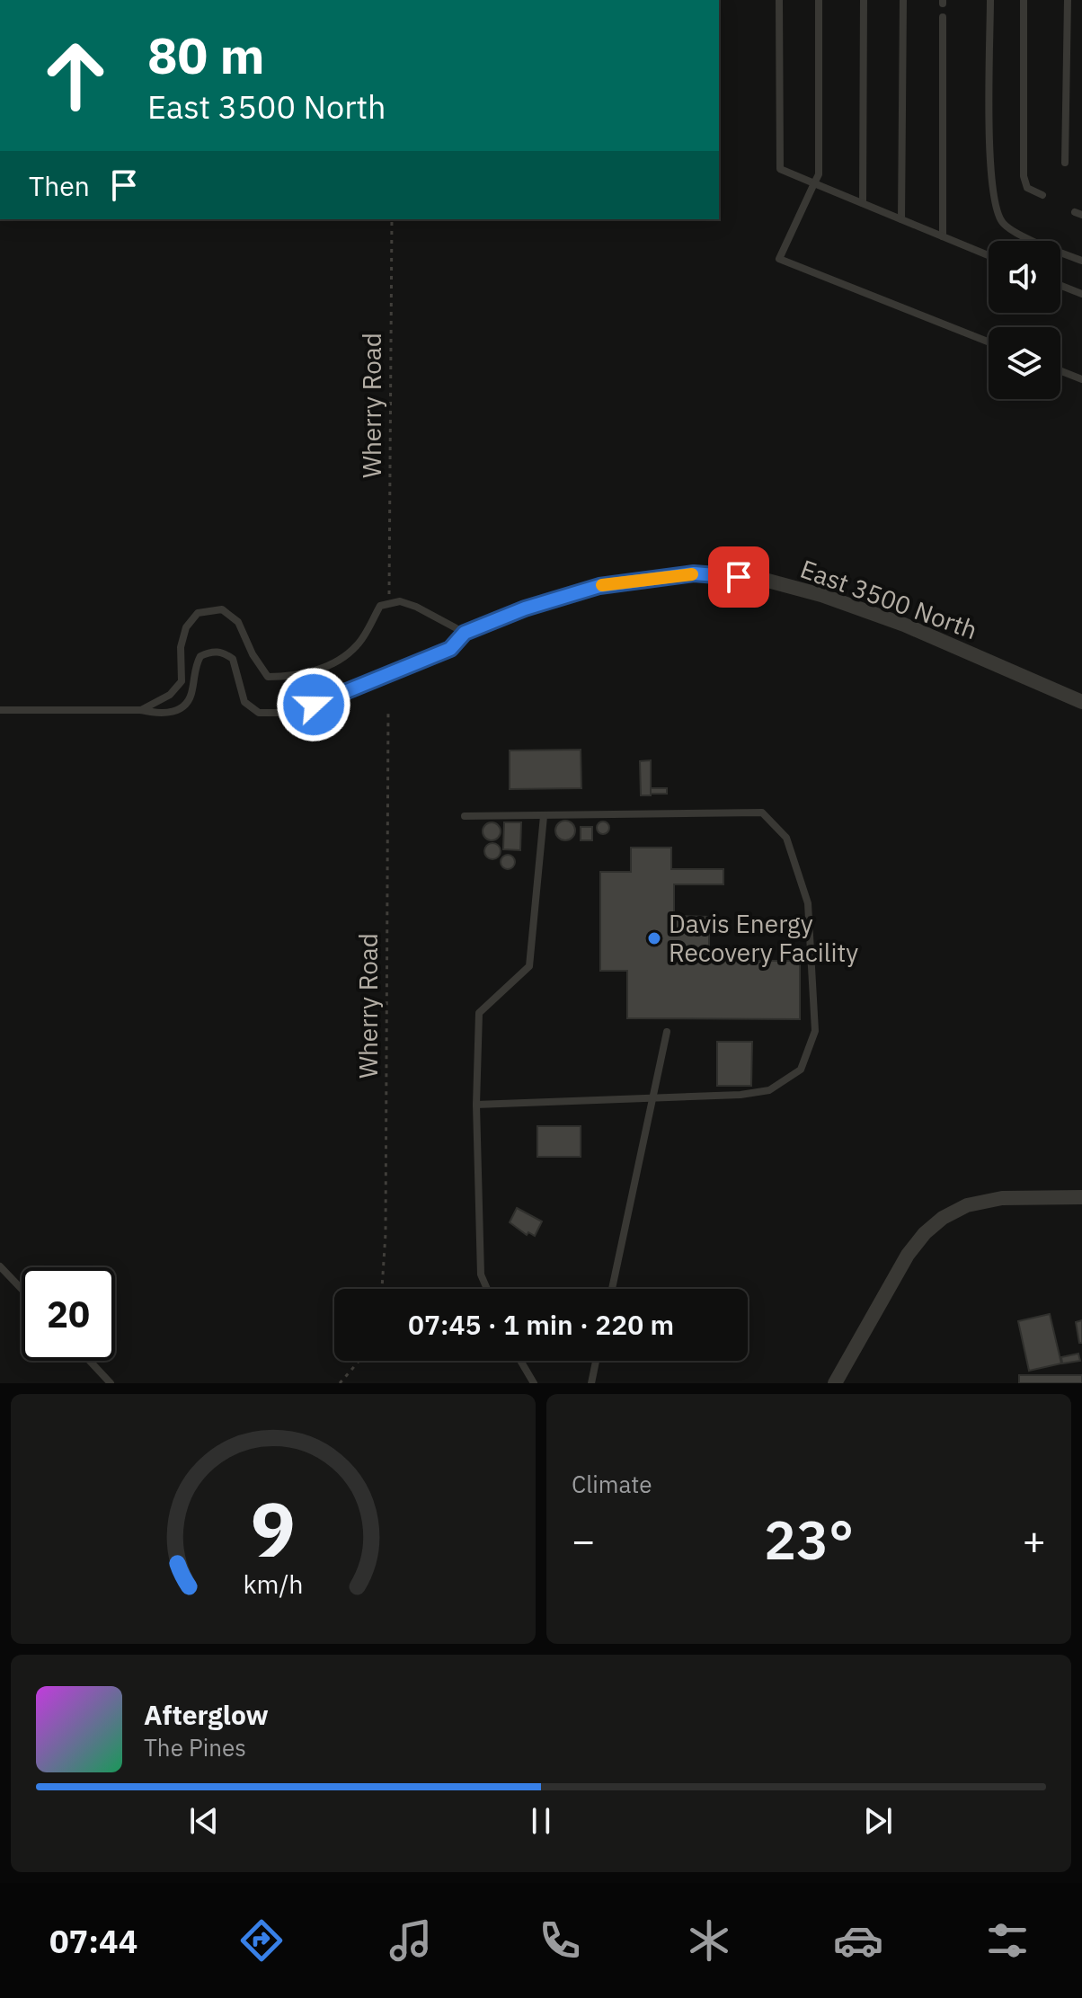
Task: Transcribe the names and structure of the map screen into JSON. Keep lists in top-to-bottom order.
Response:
{
  "streets": {
    "street": ["East 3500 North"],
    "path": ["Wherry Road"]
  },
  "places": ["Davis Energy Recovery Facility"],
  "page": {
    "turn": ["80 m", "East 3500 North"],
    "then": "Then",
    "limit": "20",
    "trip": "07:45 · 1 min · 220 m",
    "tile": "Climate",
    "heat": ["−", "23°", "+"],
    "song": ["Afterglow", "The Pines"],
    "tabs": "07:44",
    "gauge": ["9", "km/h"]
  }
}
